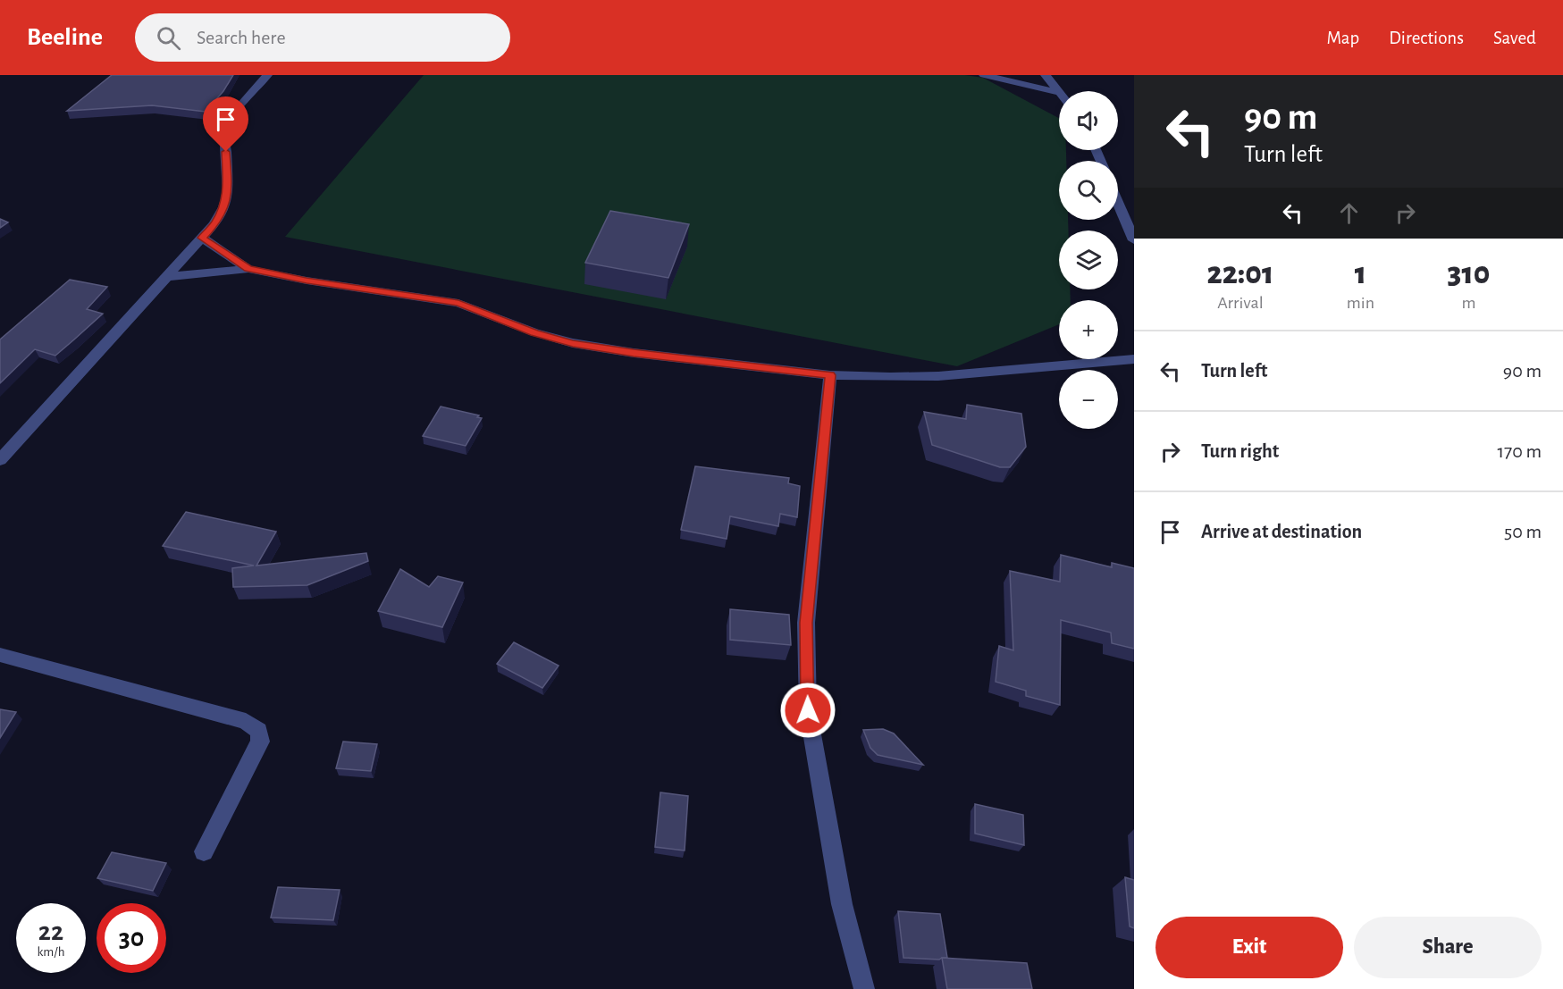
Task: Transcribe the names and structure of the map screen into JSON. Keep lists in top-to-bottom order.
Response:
{
  "page": {
    "header": "Beeline",
    "search": "Search here",
    "nav": ["Map", "Directions", "Saved"],
    "turn": ["90 m", "Turn left"],
    "map_buttons": ["+", "−"],
    "eta": [
      "22:01",
      "Arrival",
      "1",
      "min",
      "310",
      "m"
    ],
    "list": [
      {
        "name": "Turn left",
        "value": "90 m"
      },
      {
        "name": "Turn right",
        "value": "170 m"
      },
      {
        "name": "Arrive at destination",
        "value": "50 m"
      }
    ],
    "speed": "22 km/h",
    "limit": "30",
    "buttons": ["Exit", "Share"]
  }
}
